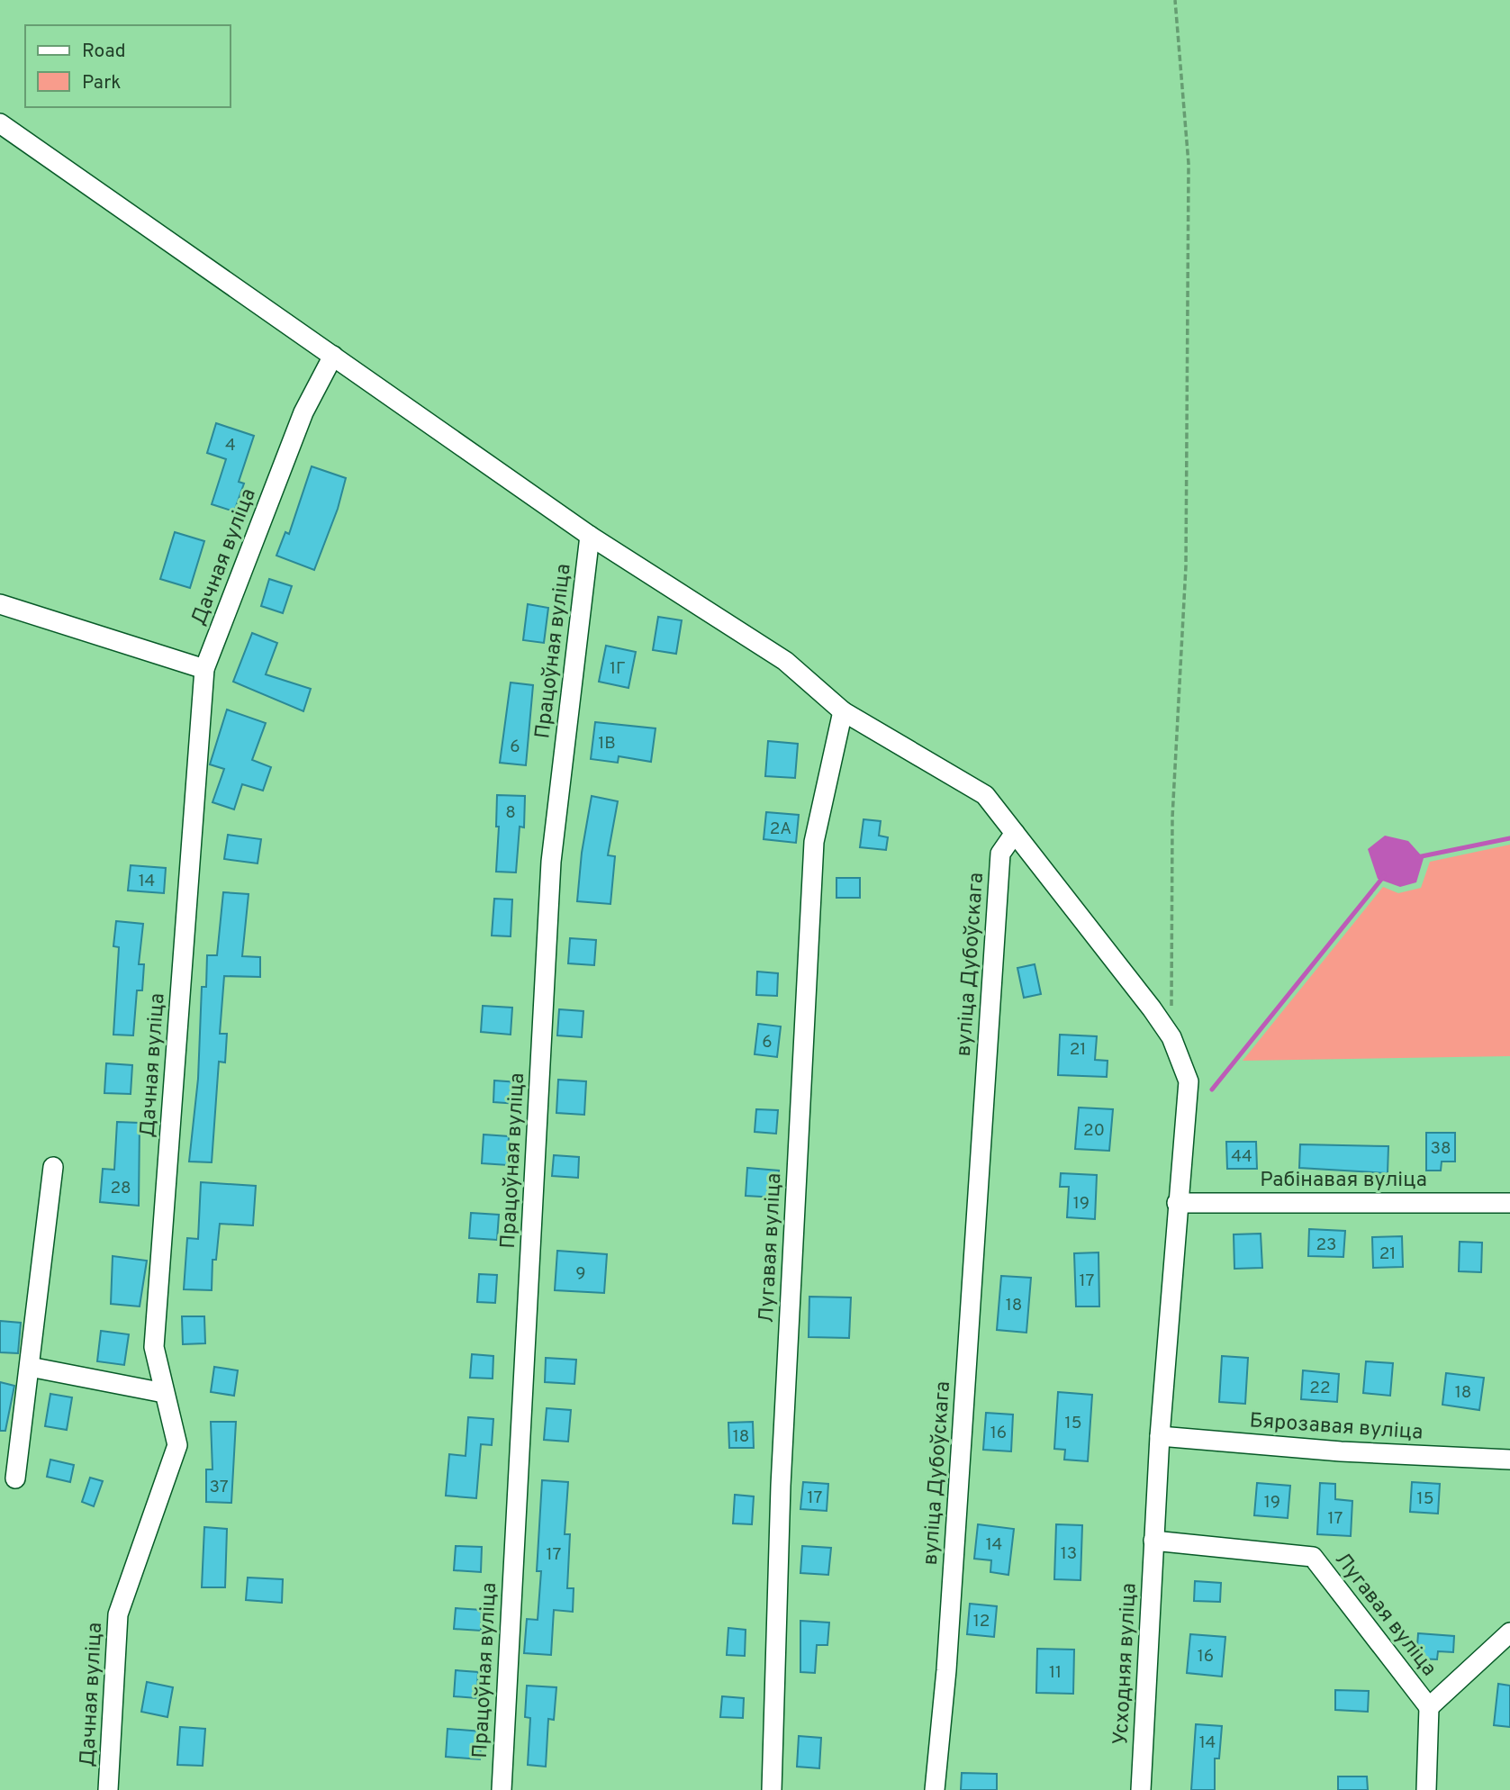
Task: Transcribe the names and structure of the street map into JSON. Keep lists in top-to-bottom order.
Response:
{
  "streets": {
    "street": [
      "Дачная вуліца",
      "Працоўная вуліца",
      "вуліца Дубоўскага",
      "Рабінавая вуліца",
      "Лугавая вуліца",
      "Бярозавая вуліца",
      "Усходняя вуліца"
    ]
  },
  "crossings": [
    ["Лугавая вуліца", "Усходняя вуліца"]
  ],
  "house_numbers": [
    "4",
    "1Г",
    "1В",
    "6",
    "8",
    "2А",
    "14",
    "6",
    "21",
    "20",
    "38",
    "44",
    "28",
    "19",
    "23",
    "21",
    "9",
    "17",
    "18",
    "22",
    "18",
    "15",
    "16",
    "18",
    "37",
    "17",
    "15",
    "19",
    "17",
    "14",
    "13",
    "17",
    "12",
    "16",
    "11",
    "14"
  ],
  "legend": ["Road", "Park"]
}
